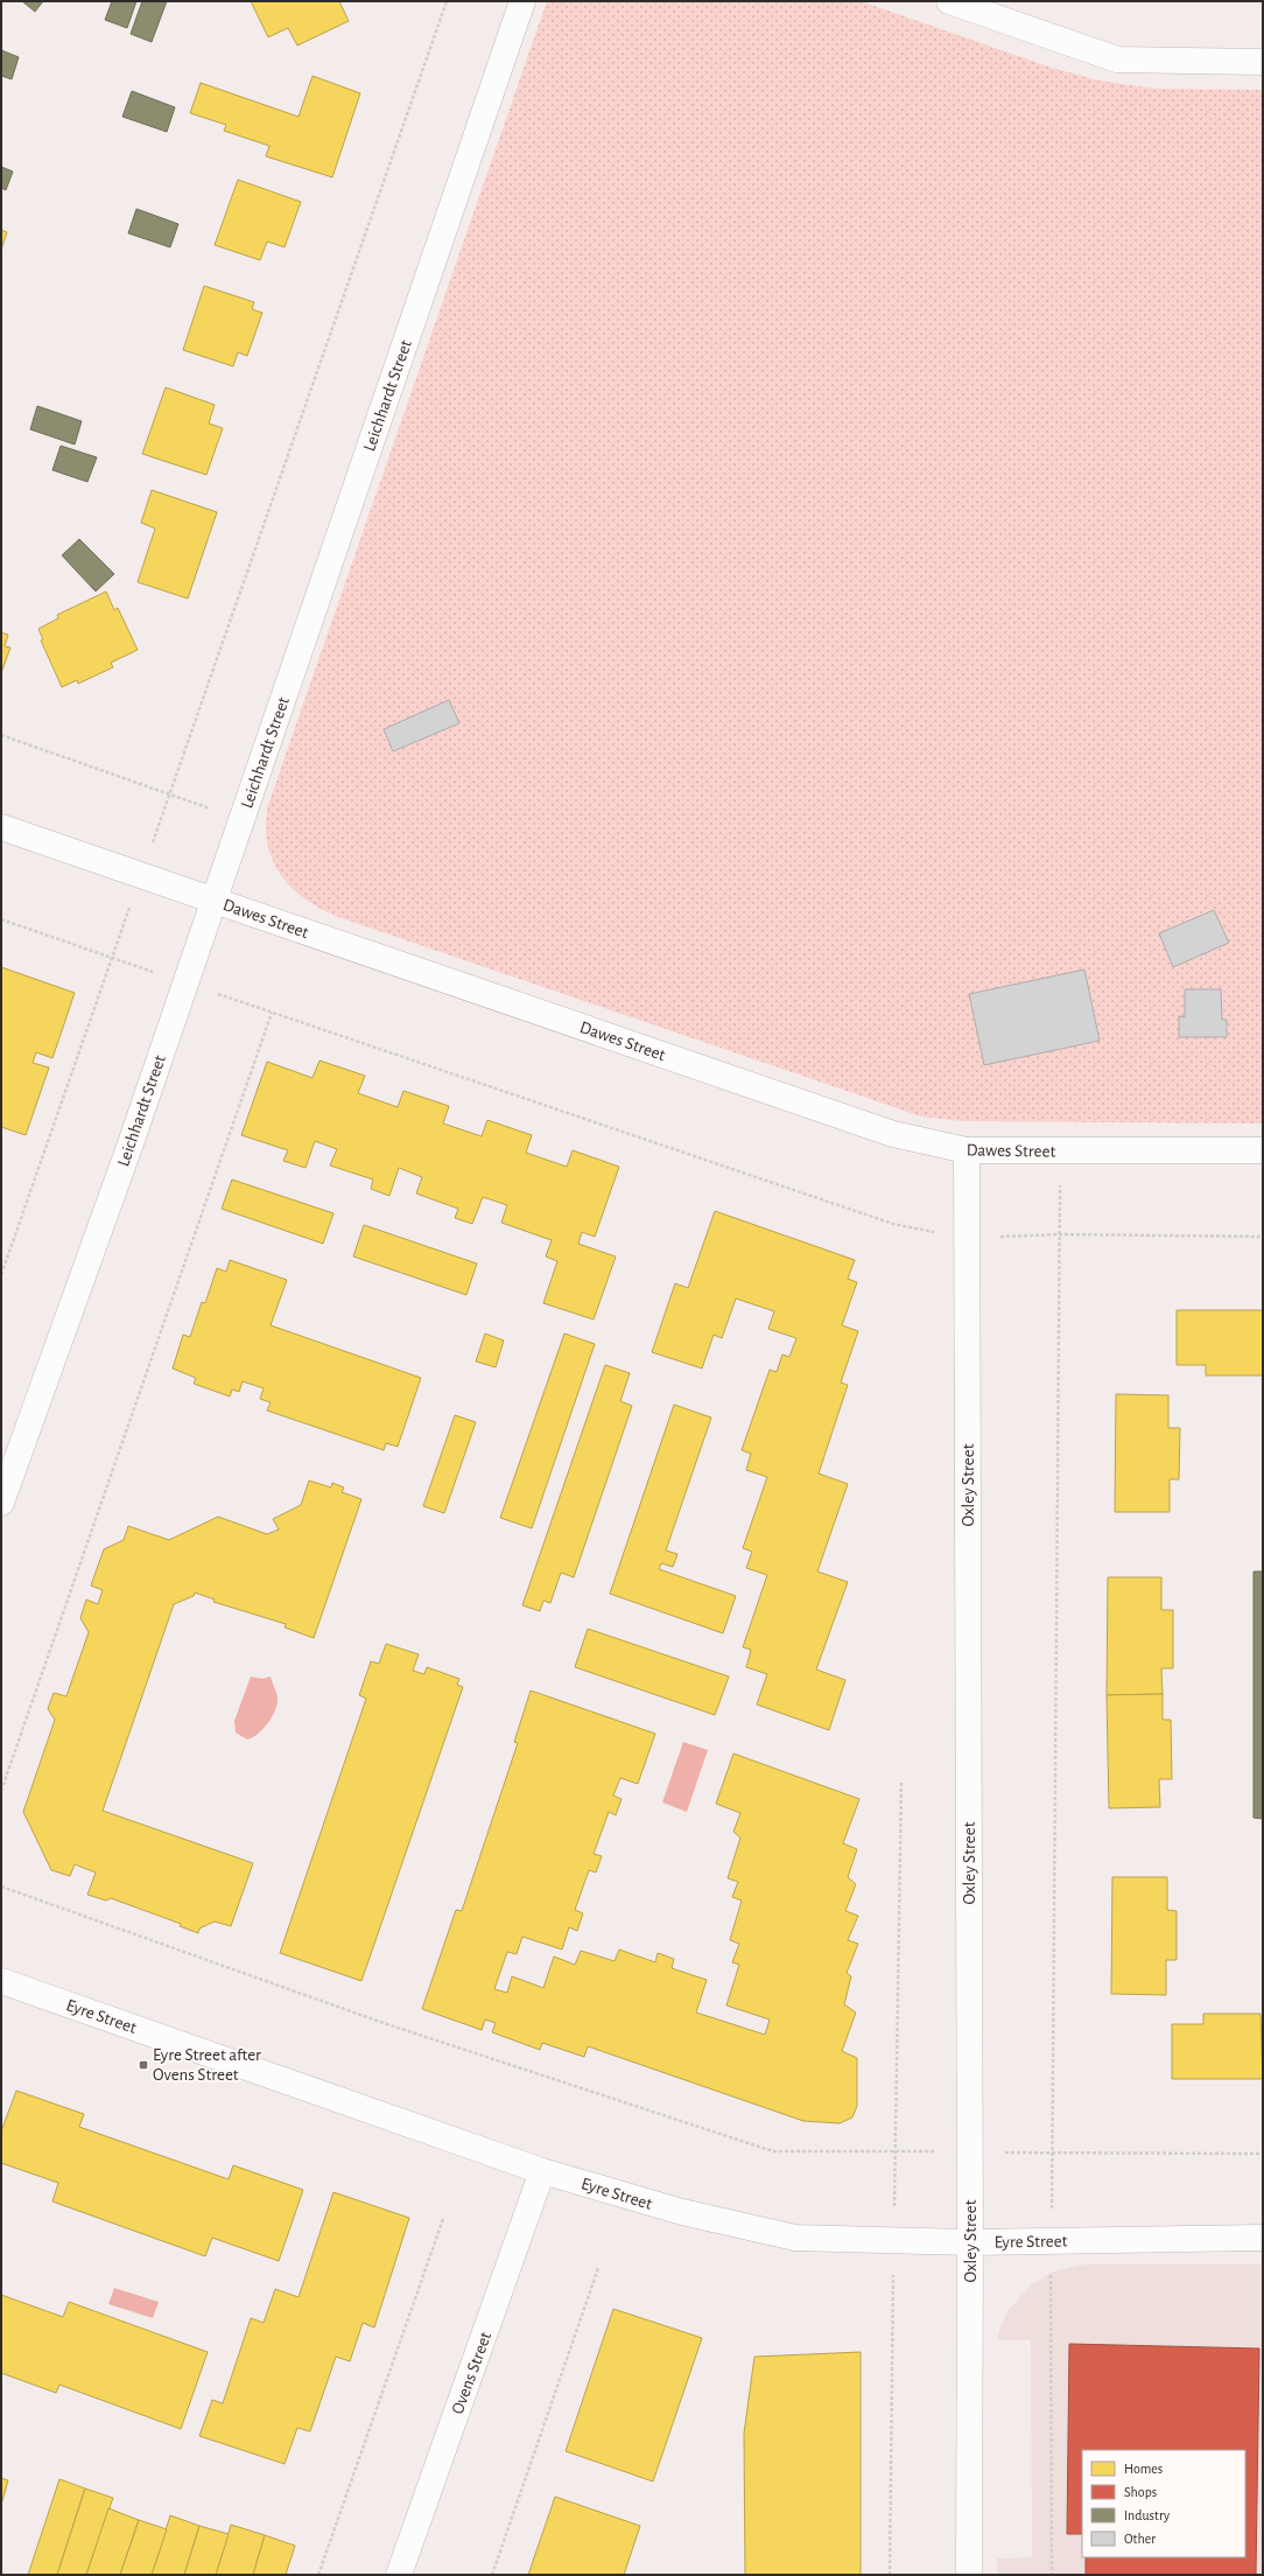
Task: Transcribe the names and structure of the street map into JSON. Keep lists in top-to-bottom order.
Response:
{
  "streets": {
    "street": [
      "Leichhardt Street",
      "Dawes Street",
      "Oxley Street",
      "Eyre Street",
      "Ovens Street"
    ]
  },
  "crossings": [
    ["Leichhardt Street", "Dawes Street"],
    ["Dawes Street", "Oxley Street"],
    ["Oxley Street", "Eyre Street"],
    ["Eyre Street", "Ovens Street"]
  ],
  "places": {
    "transit": ["Eyre Street after Ovens Street"]
  },
  "legend": [
    "Homes",
    "Shops",
    "Industry",
    "Other"
  ]
}
